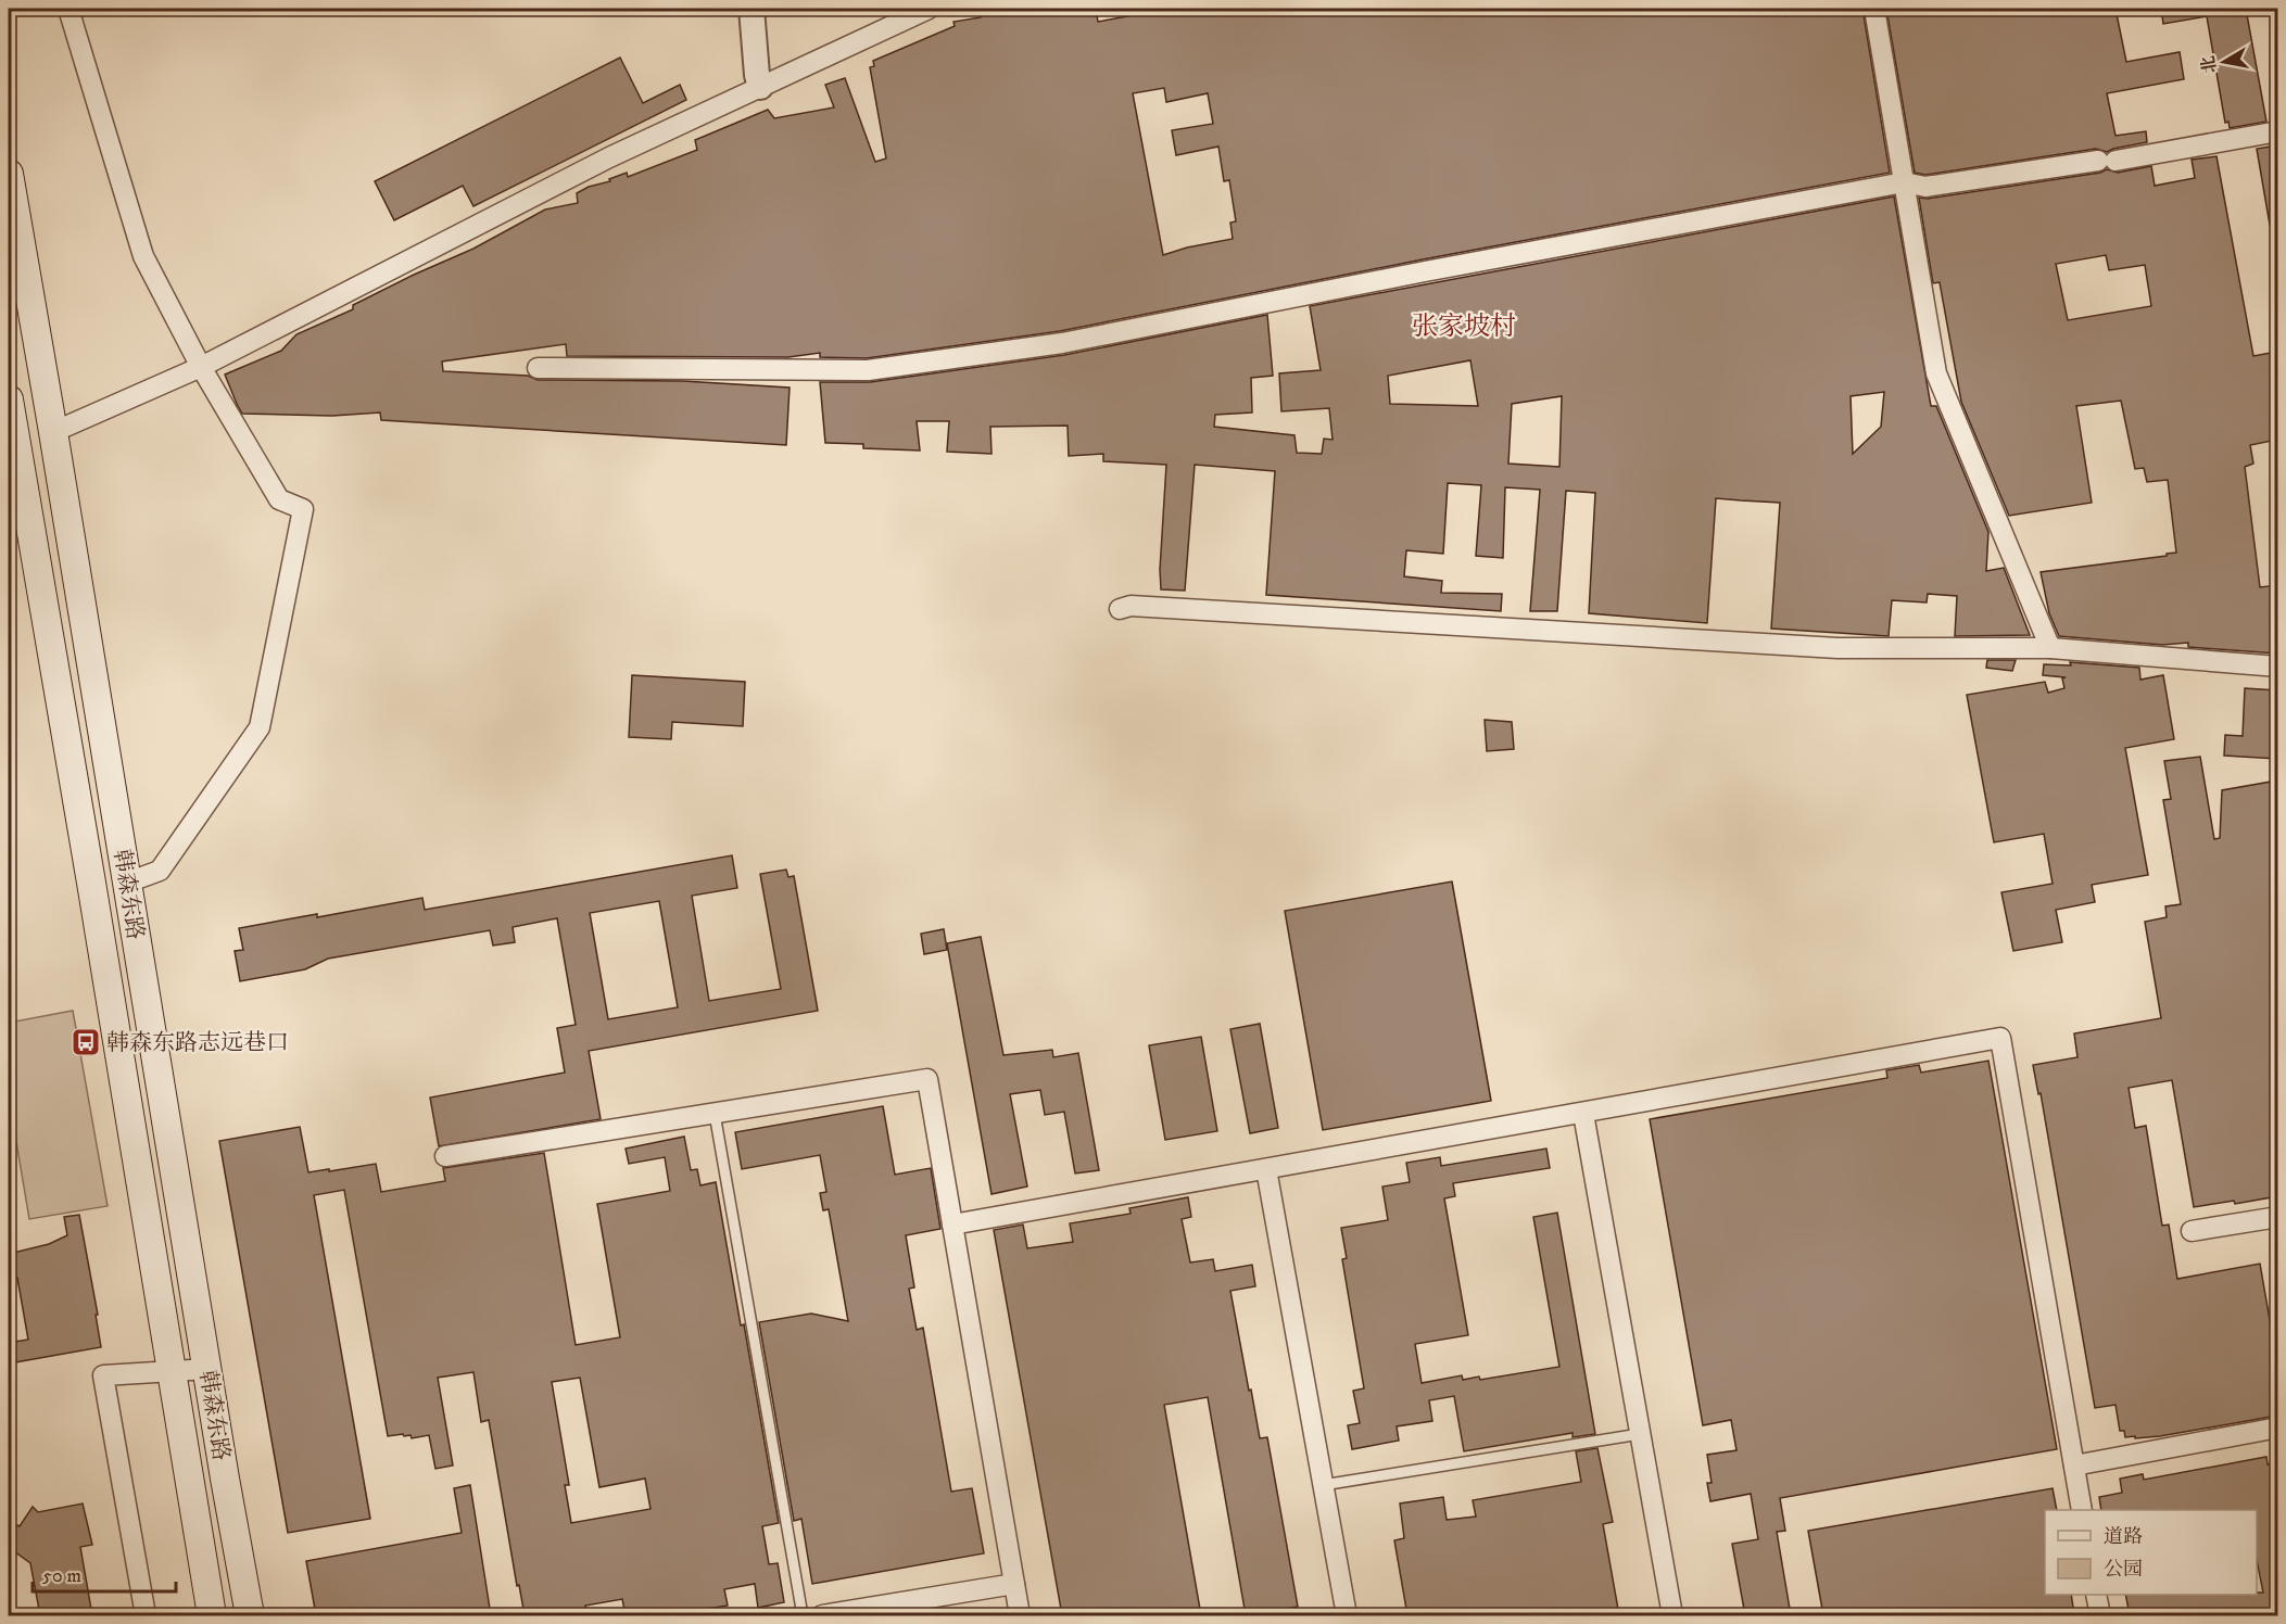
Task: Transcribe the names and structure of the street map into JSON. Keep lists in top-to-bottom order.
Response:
{
  "streets": {
    "main road": ["韩森东路"]
  },
  "districts": ["张家坡村"],
  "places": {
    "bus stop": ["韩森东路志远巷口"]
  },
  "legend": ["道路", "公园"],
  "scale_bar": "50 m",
  "north": "left"
}
